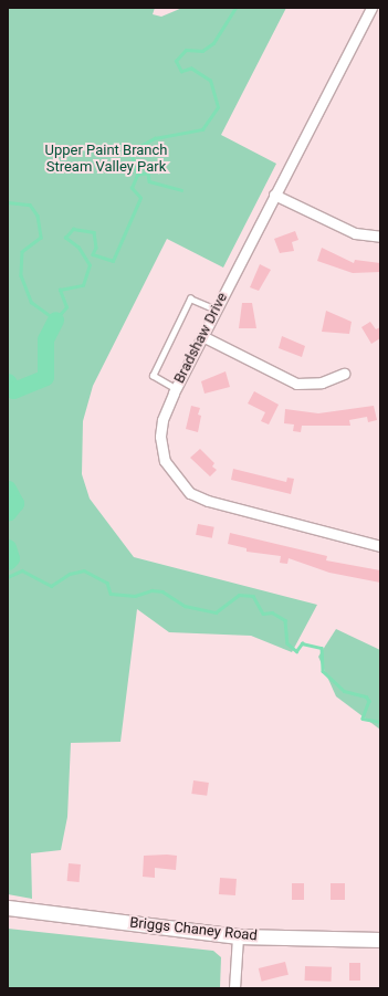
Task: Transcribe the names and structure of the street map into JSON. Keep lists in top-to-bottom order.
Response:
{
  "streets": {
    "main road": ["Briggs Chaney Road"],
    "street": ["Bradshaw Drive"]
  },
  "parks": ["Upper Paint Branch Stream Valley Park"]
}
